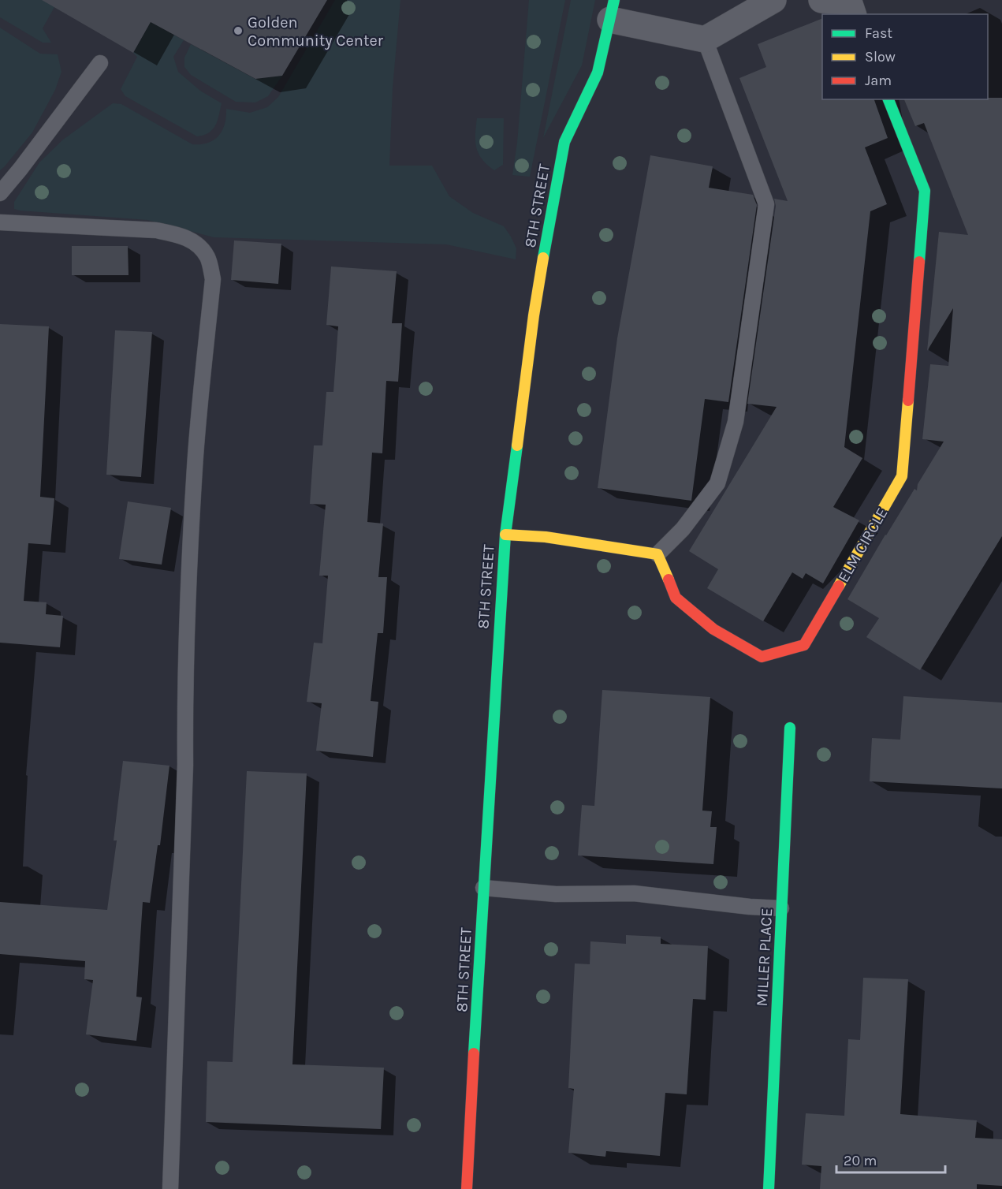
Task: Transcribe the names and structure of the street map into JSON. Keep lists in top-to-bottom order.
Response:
{
  "streets": {
    "street": ["8TH STREET", "ELM CIRCLE", "MILLER PLACE"]
  },
  "places": ["Golden Community Center"],
  "legend": ["Fast", "Slow", "Jam"],
  "scale_bar": "20 m"
}
